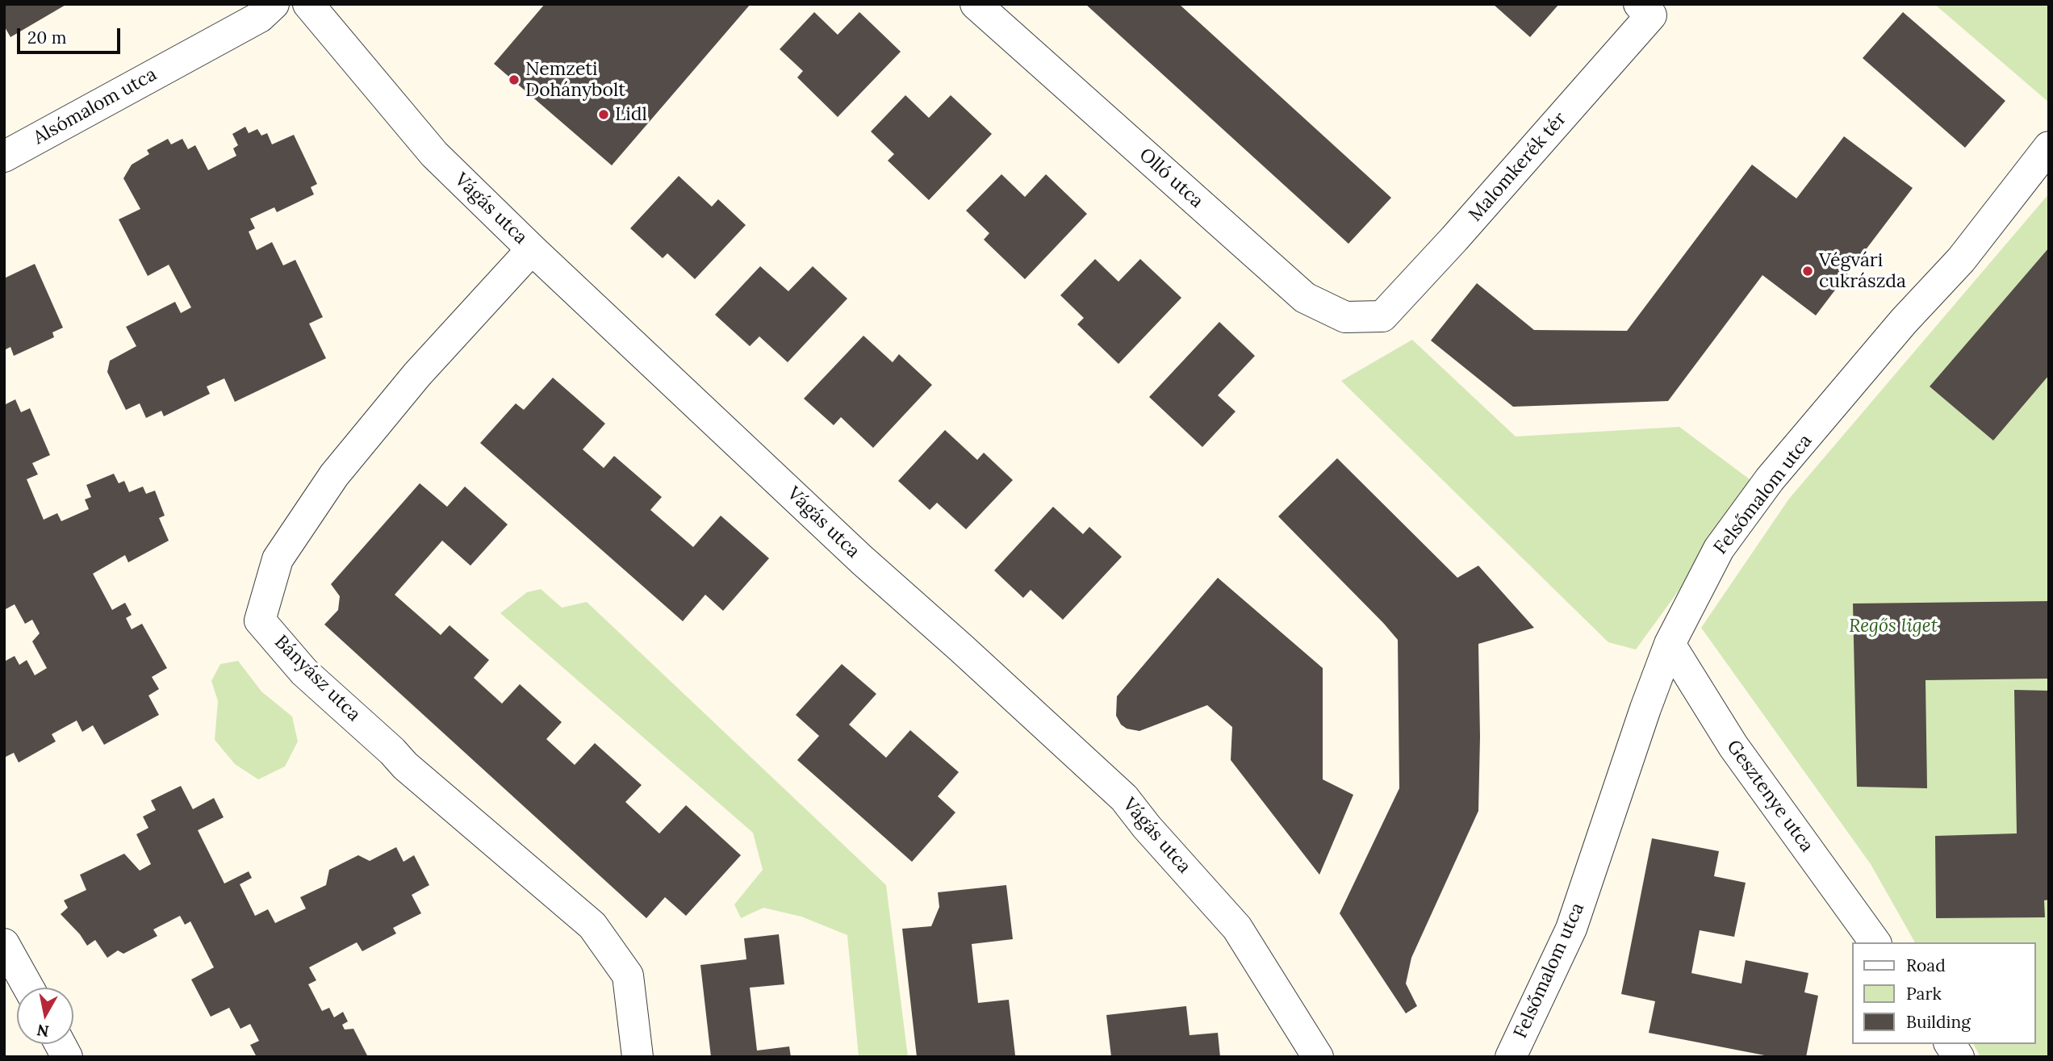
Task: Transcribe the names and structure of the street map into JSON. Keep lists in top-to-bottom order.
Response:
{
  "streets": {
    "street": [
      "Alsómalom utca",
      "Malomkerék tér",
      "Olló utca",
      "Vágás utca",
      "Felsőmalom utca",
      "Bányász utca",
      "Gesztenye utca"
    ]
  },
  "crossings": [
    ["Malomkerék tér", "Olló utca"],
    ["Vágás utca", "Bányász utca"],
    ["Felsőmalom utca", "Gesztenye utca"]
  ],
  "parks": ["Regős liget"],
  "places": ["Nemzeti Dohánybolt", "Lidl", "Végvári cukrászda"],
  "legend": ["Road", "Park", "Building"],
  "scale_bar": "20 m",
  "north": "bottom"
}
